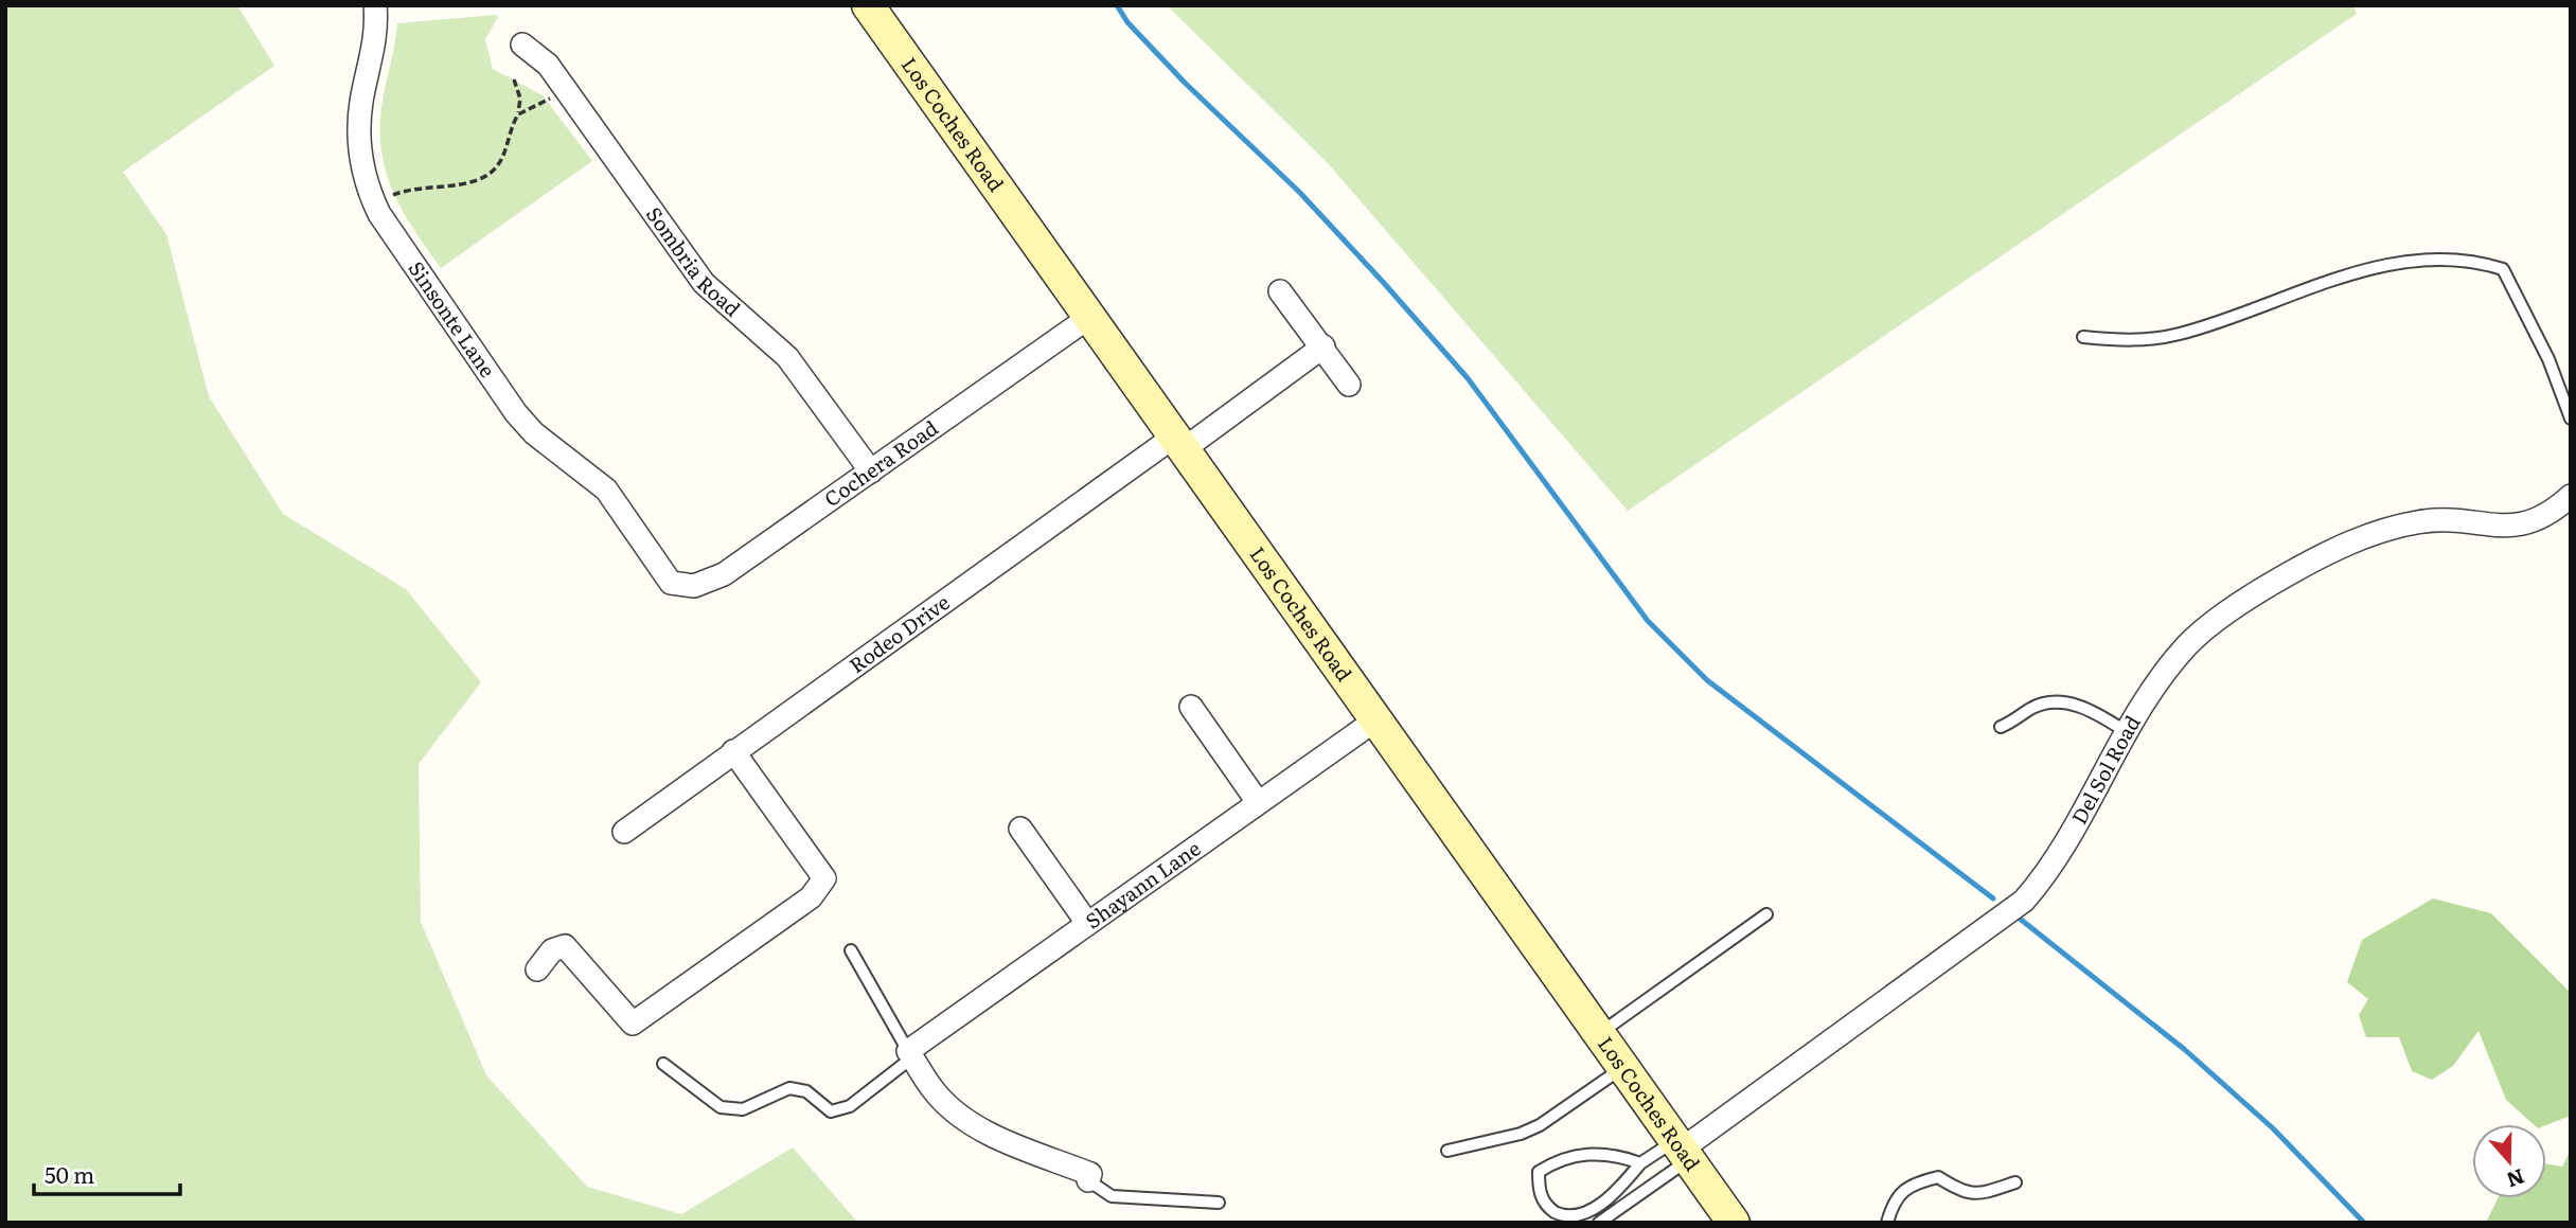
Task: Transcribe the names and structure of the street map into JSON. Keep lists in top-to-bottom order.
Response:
{
  "streets": {
    "main road": ["Los Coches Road"],
    "street": [
      "Sombria Road",
      "Sinsonte Lane",
      "Cochera Road",
      "Rodeo Drive",
      "Del Sol Road",
      "Shayann Lane"
    ]
  },
  "crossings": [
    ["Los Coches Road", "Cochera Road"],
    ["Los Coches Road", "Rodeo Drive"],
    ["Los Coches Road", "Del Sol Road"],
    ["Los Coches Road", "Shayann Lane"],
    ["Sombria Road", "Cochera Road"],
    ["Sinsonte Lane", "Cochera Road"]
  ],
  "scale_bar": "50 m",
  "north": "bottom"
}
